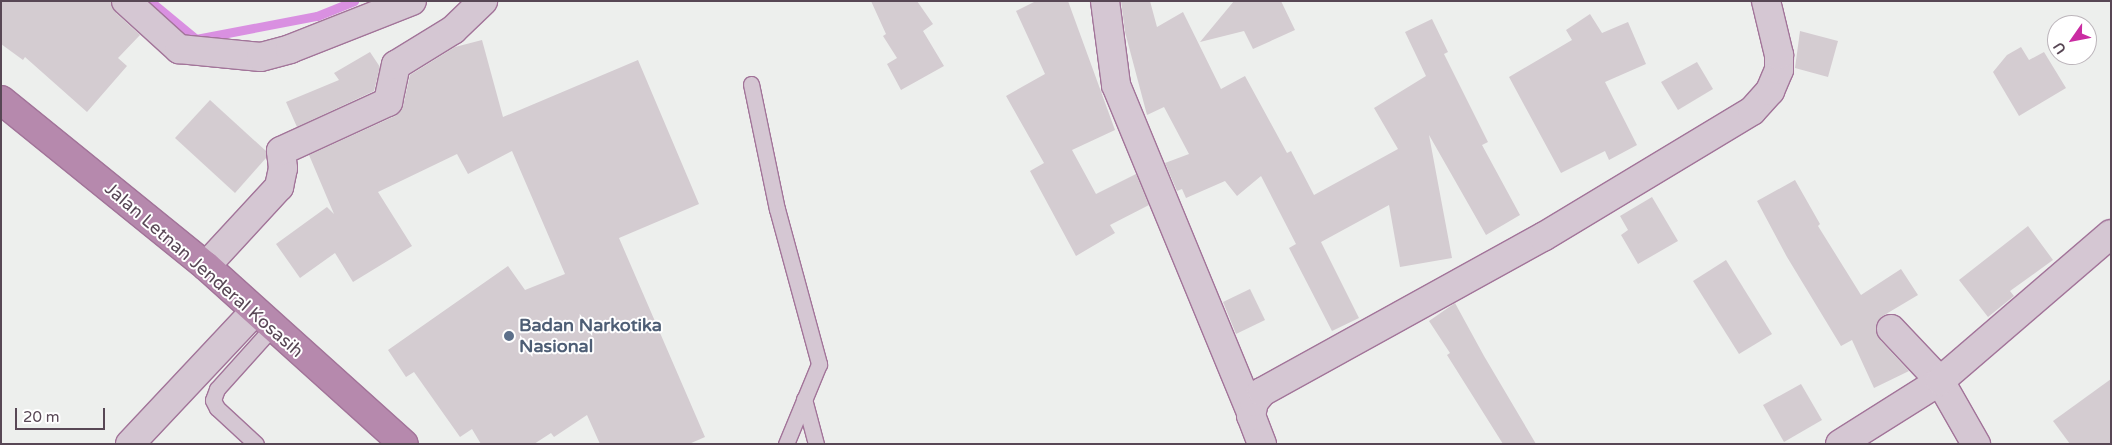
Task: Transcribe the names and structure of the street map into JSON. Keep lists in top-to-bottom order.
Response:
{
  "streets": {
    "highway": ["Jalan Letnan Jenderal Kosasih"]
  },
  "places": ["Badan Narkotika Nasional"],
  "scale_bar": "20 m",
  "north": "bottom left"
}
